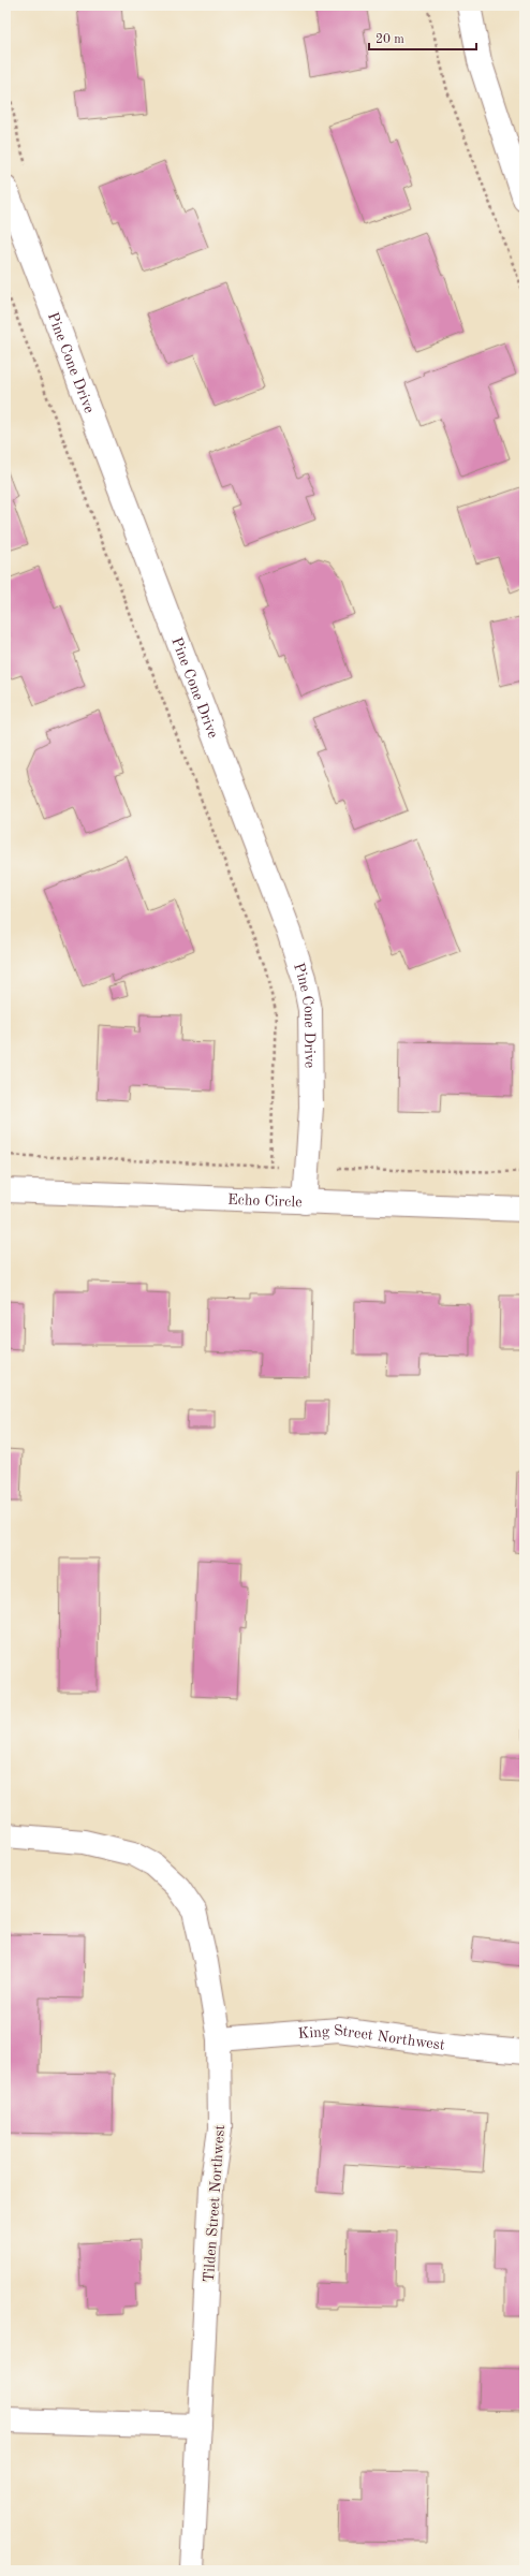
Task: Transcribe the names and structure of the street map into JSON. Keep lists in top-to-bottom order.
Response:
{
  "streets": {
    "street": [
      "Pine Cone Drive",
      "Echo Circle",
      "King Street Northwest",
      "Tilden Street Northwest"
    ]
  },
  "crossings": [
    ["Pine Cone Drive", "Echo Circle"],
    ["King Street Northwest", "Tilden Street Northwest"]
  ],
  "scale_bar": "20 m"
}
